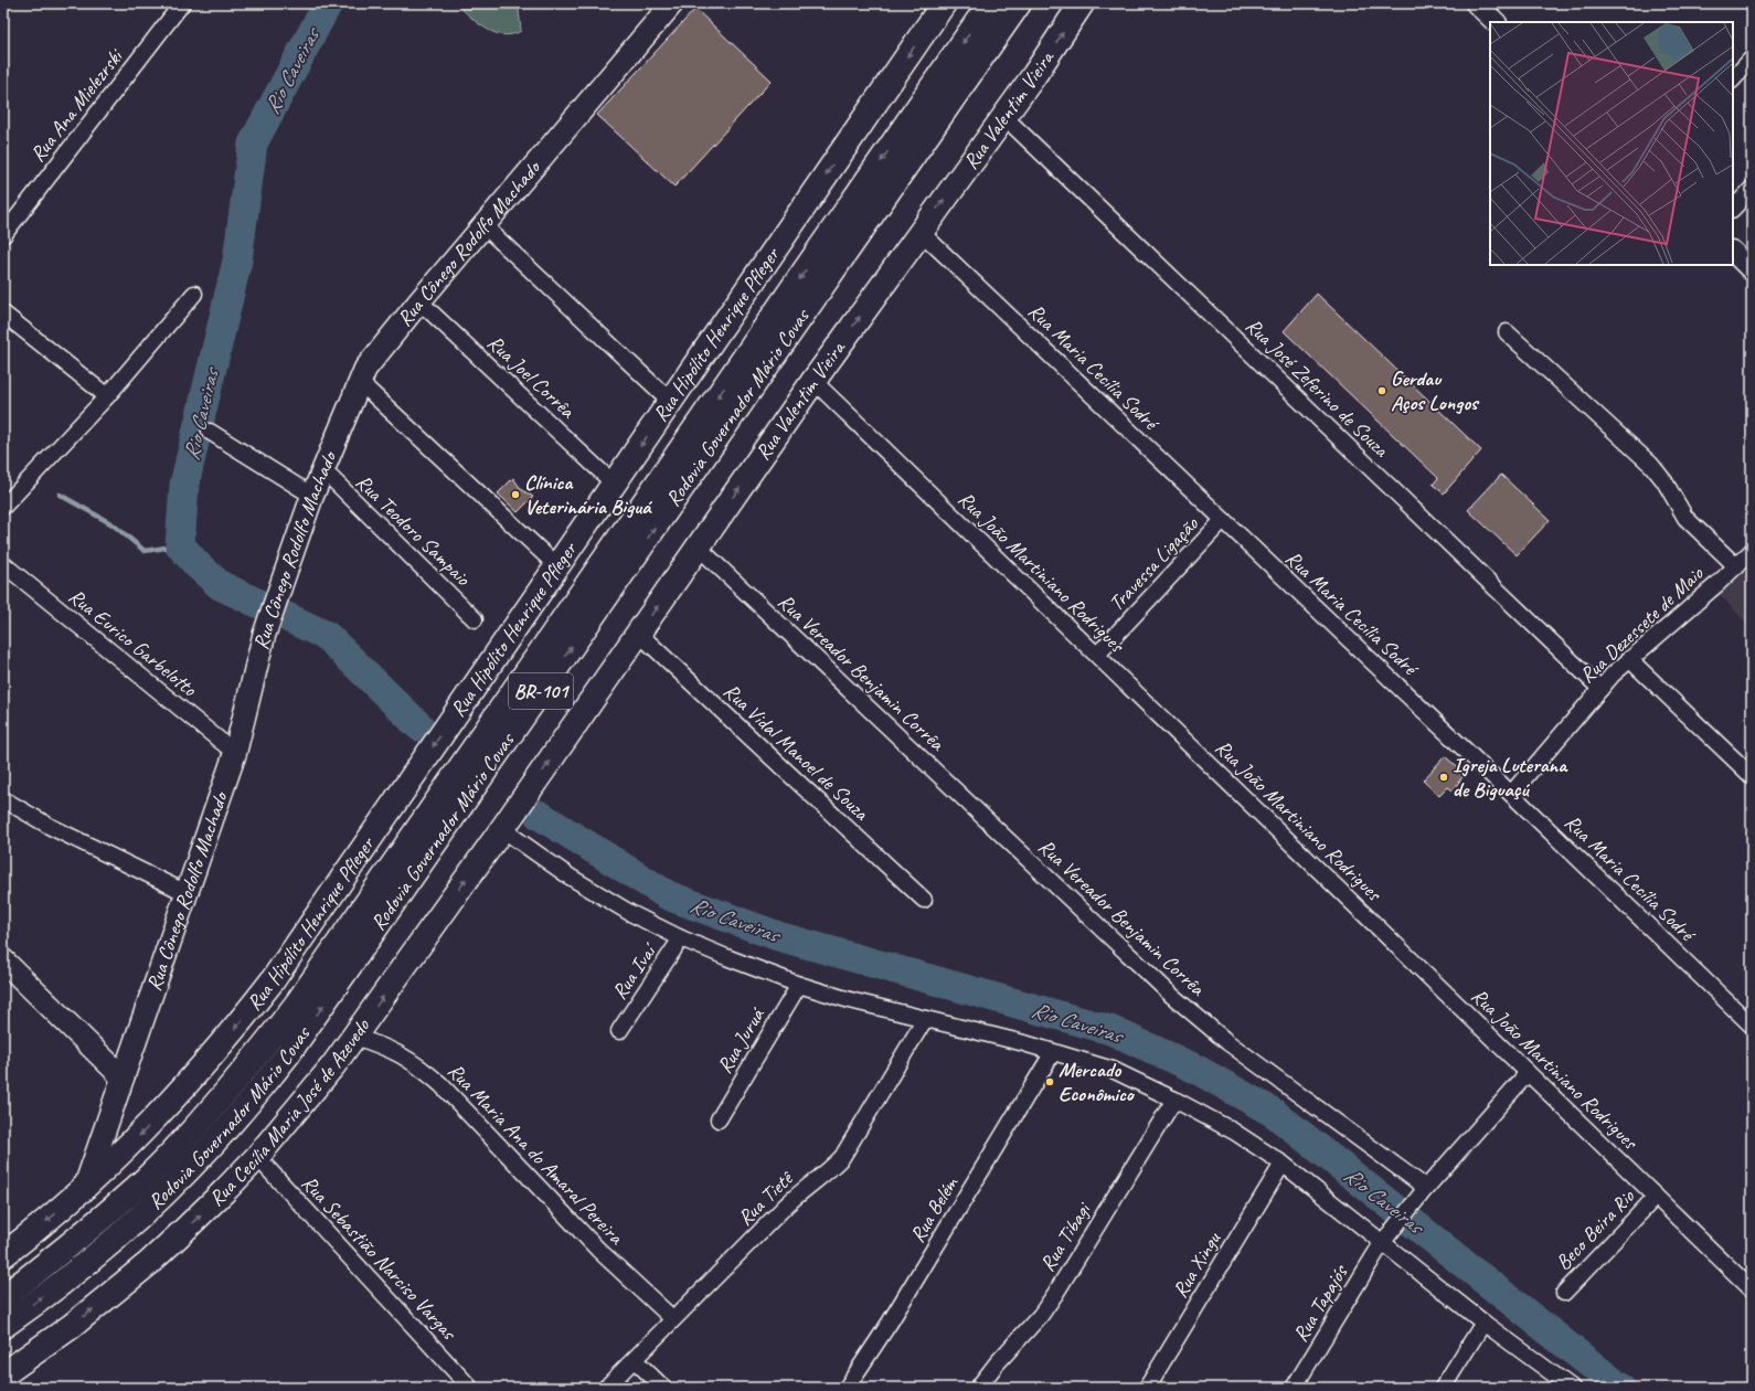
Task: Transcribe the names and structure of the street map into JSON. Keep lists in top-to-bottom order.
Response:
{
  "streets": {
    "main road": [
      "Rua Valentim Vieira",
      "Rua Cônego Rodolfo Machado",
      "Rua Hipólito Henrique Pfleger",
      "Rodovia Governador Mário Covas",
      "BR-101",
      "Rua Cecília Maria José de Azevedo"
    ],
    "street": [
      "Rua Ana Mielezrski",
      "Rua Maria Cecília Sodré",
      "Rua Joel Corrêa",
      "Rua José Zeferino de Souza",
      "Rua Teodoro Sampaio",
      "Travessa Ligação",
      "Rua João Martiniano Rodrigues",
      "Rua Dezessete de Maio",
      "Rua Eurico Garbelotto",
      "Rua Vereador Benjamin Corrêa",
      "Rua Vidal Manoel de Souza",
      "Rua Ivaí",
      "Rua Juruá",
      "Rua Maria Ana do Amaral Pereira",
      "Rua Tietê",
      "Rua Belém",
      "Beco Beira Rio",
      "Rua Tibagi",
      "Rua Sebastião Narciso Vargas",
      "Rua Xingu",
      "Rua Tapajós"
    ]
  },
  "crossings": [
    ["Rua Valentim Vieira", "Rua Maria Cecília Sodré"],
    ["Rua Valentim Vieira", "Rua José Zeferino de Souza"],
    ["Rua Valentim Vieira", "Rua João Martiniano Rodrigues"],
    ["Rua Valentim Vieira", "Rua Vereador Benjamin Corrêa"],
    ["Rua Valentim Vieira", "Rua Vidal Manoel de Souza"],
    ["Rua Valentim Vieira", "Rua Cecília Maria José de Azevedo"],
    ["Rua Cônego Rodolfo Machado", "Rua Hipólito Henrique Pfleger"],
    ["Rua Cônego Rodolfo Machado", "Rua Joel Corrêa"],
    ["Rua Cônego Rodolfo Machado", "Rua Teodoro Sampaio"],
    ["Rua Cônego Rodolfo Machado", "Rua Eurico Garbelotto"],
    ["Rua Hipólito Henrique Pfleger", "Rua Joel Corrêa"],
    ["Rua Maria Cecília Sodré", "Travessa Ligação"],
    ["Rua Maria Cecília Sodré", "Rua Dezessete de Maio"],
    ["Rua José Zeferino de Souza", "Rua Dezessete de Maio"],
    ["Travessa Ligação", "Rua João Martiniano Rodrigues"],
    ["Rua João Martiniano Rodrigues", "Beco Beira Rio"],
    ["Rua Vereador Benjamin Corrêa", "Rua Tapajós"],
    ["Rua Cecília Maria José de Azevedo", "Rua Maria Ana do Amaral Pereira"],
    ["Rua Cecília Maria José de Azevedo", "Rua Sebastião Narciso Vargas"],
    ["Rua Maria Ana do Amaral Pereira", "Rua Tietê"]
  ],
  "one_way": ["Rua Valentim Vieira", "Rua Hipólito Henrique Pfleger", "Rua Cecília Maria José de Azevedo"],
  "water": ["Rio Caveiras"],
  "places": [
    "Gerdau Aços Longos",
    "Clínica Veterinária Biguá",
    "Igreja Luterana de Biguaçú",
    "Mercado Econômico"
  ]
}
